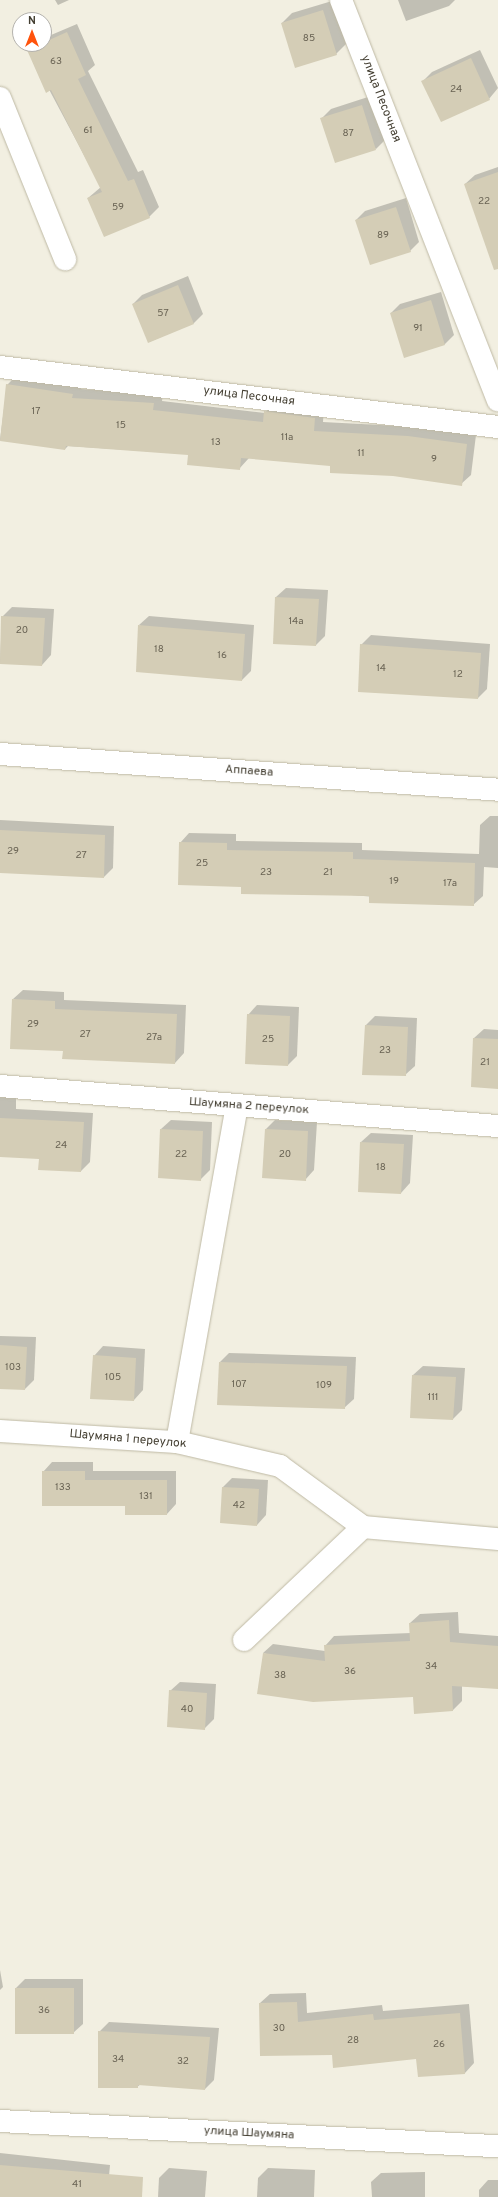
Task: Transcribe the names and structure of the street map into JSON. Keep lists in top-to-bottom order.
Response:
{
  "streets": {
    "street": [
      "улица Песочная",
      "Аппаева",
      "Шаумяна 2 переулок",
      "Шаумяна 1 переулок",
      "улица Шаумяна"
    ]
  },
  "house_numbers": [
    "85",
    "63",
    "24",
    "61",
    "87",
    "22",
    "59",
    "89",
    "57",
    "91",
    "17",
    "15",
    "11а",
    "13",
    "11",
    "9",
    "14а",
    "20",
    "18",
    "16",
    "14",
    "12",
    "29",
    "27",
    "25",
    "23",
    "21",
    "19",
    "17а",
    "29",
    "27",
    "27а",
    "25",
    "23",
    "21",
    "24",
    "22",
    "20",
    "18",
    "103",
    "105",
    "107",
    "109",
    "111",
    "133",
    "131",
    "42",
    "34",
    "36",
    "38",
    "40",
    "36",
    "30",
    "28",
    "26",
    "34",
    "32",
    "41"
  ],
  "north": "top"
}
